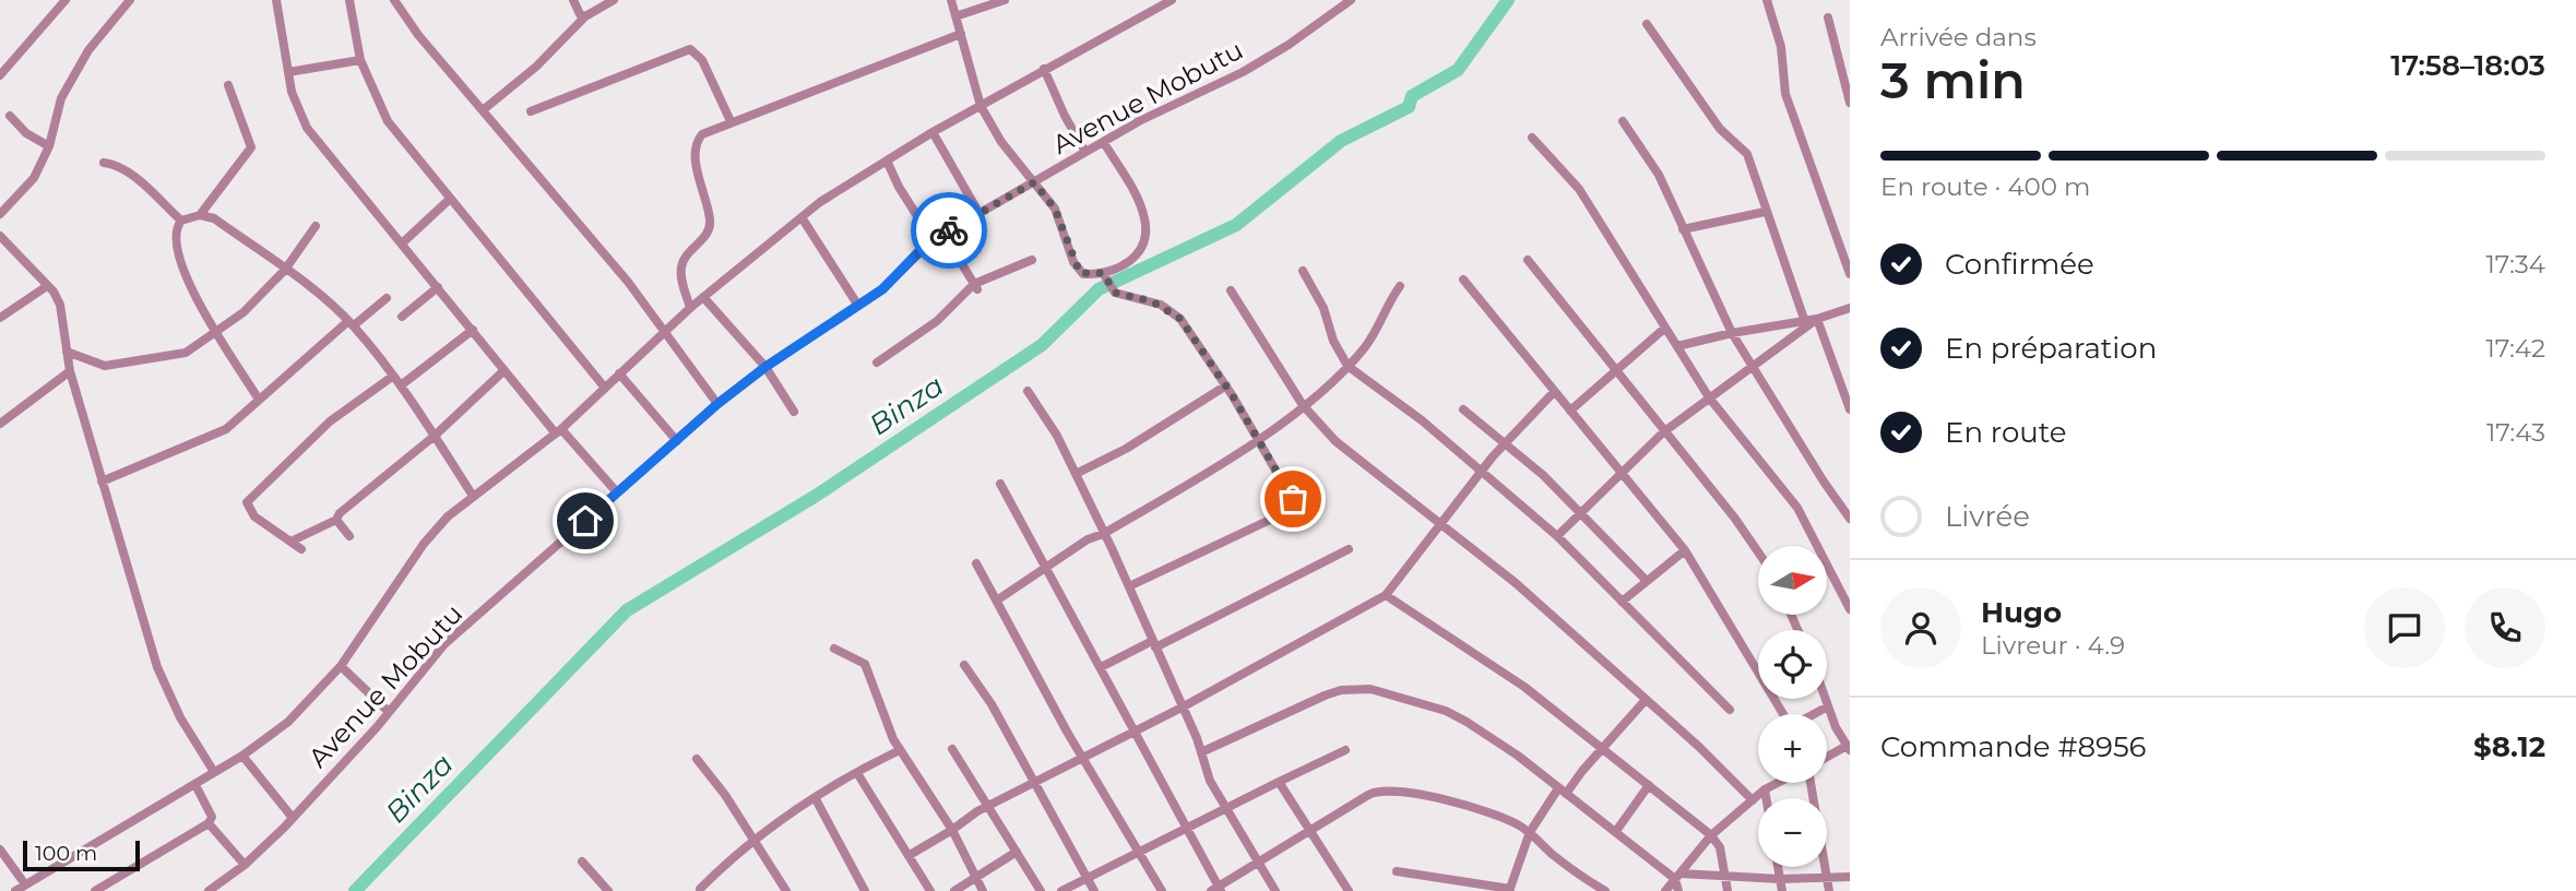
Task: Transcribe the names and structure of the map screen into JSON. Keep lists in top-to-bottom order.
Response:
{
  "streets": {
    "street": ["Avenue Mobutu"]
  },
  "water": ["Binza"],
  "scale_bar": "100 m",
  "north": "right",
  "page": {
    "heading": ["3 min", "Arrivée dans", "17:58–18:03"],
    "panel": [
      "Hugo",
      "Livreur · 4.9",
      "Commande #8956",
      "$8.12"
    ],
    "bar": "En route · 400 m",
    "list": [
      ["Confirmée", "17:34"],
      ["En préparation", "17:42"],
      ["En route", "17:43"],
      "Livrée"
    ],
    "map_buttons": ["+", "−"],
    "scale": "100 m"
  }
}
